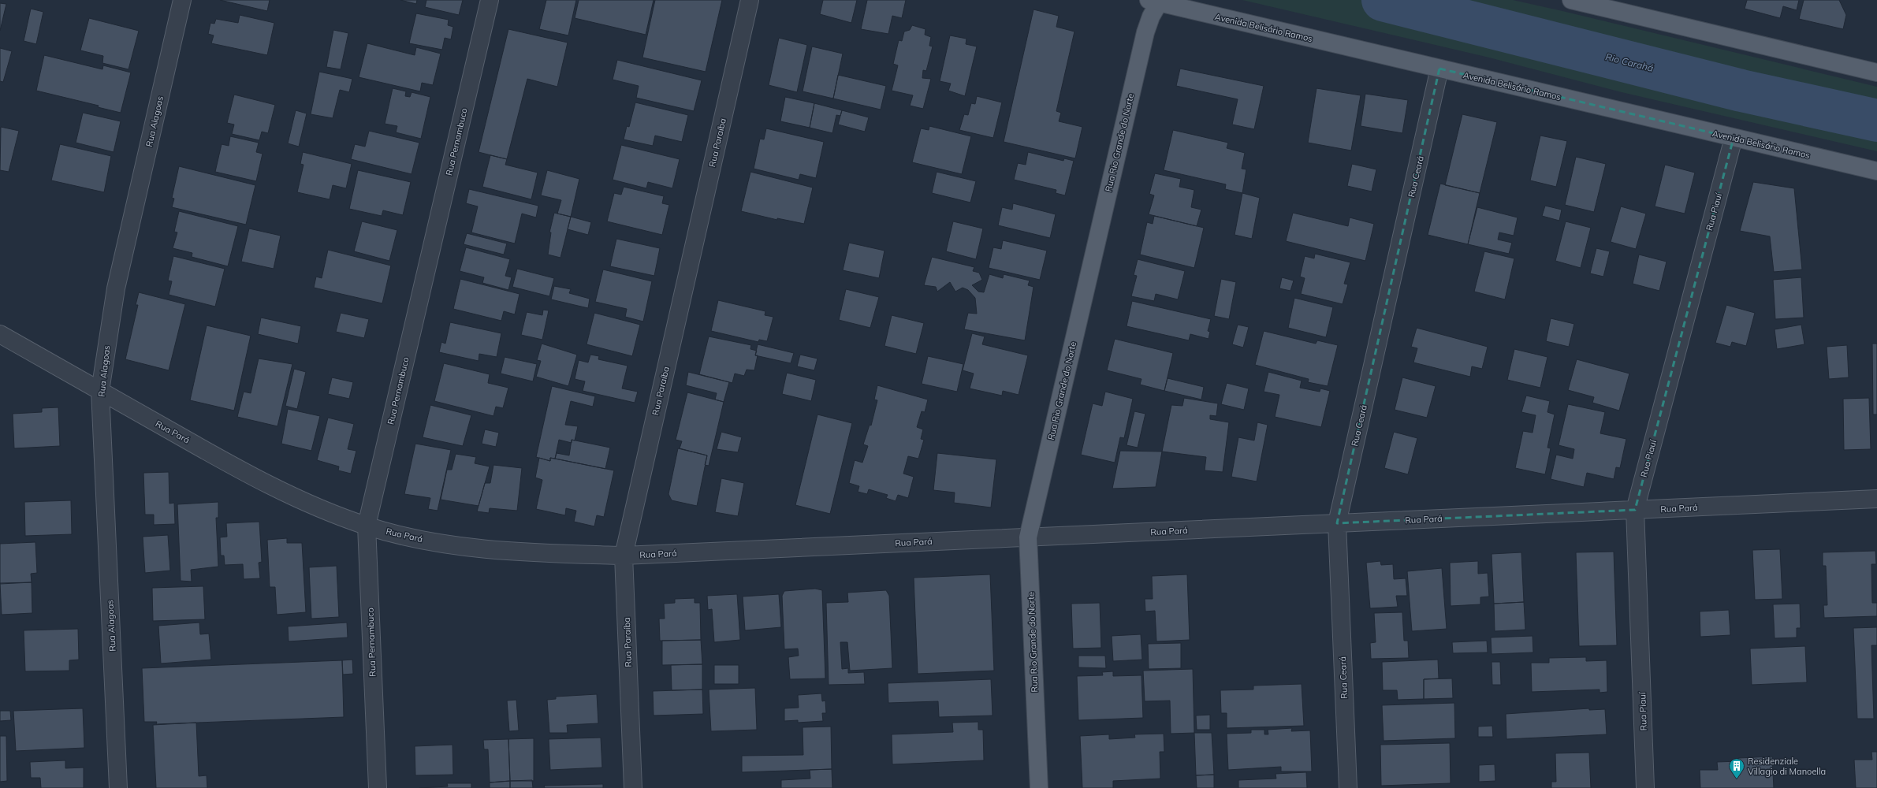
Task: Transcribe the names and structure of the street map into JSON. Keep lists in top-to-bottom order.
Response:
{
  "streets": {
    "main road": ["Avenida Belisário Ramos", "Rua Rio Grande do Norte"],
    "street": [
      "Rua Alagoas",
      "Rua Pernambuco",
      "Rua Paraíba",
      "Rua Ceará",
      "Rua Piauí",
      "Rua Pará"
    ]
  },
  "crossings": [
    ["Avenida Belisário Ramos", "Rua Rio Grande do Norte"],
    ["Avenida Belisário Ramos", "Rua Ceará"],
    ["Avenida Belisário Ramos", "Rua Piauí"],
    ["Rua Alagoas", "Rua Pará"],
    ["Rua Pernambuco", "Rua Pará"],
    ["Rua Paraíba", "Rua Pará"],
    ["Rua Rio Grande do Norte", "Rua Pará"],
    ["Rua Ceará", "Rua Pará"],
    ["Rua Piauí", "Rua Pará"]
  ],
  "water": ["Rio Carahá"],
  "places": {
    "building": ["Residenziale Villagio di Manoella"]
  }
}
